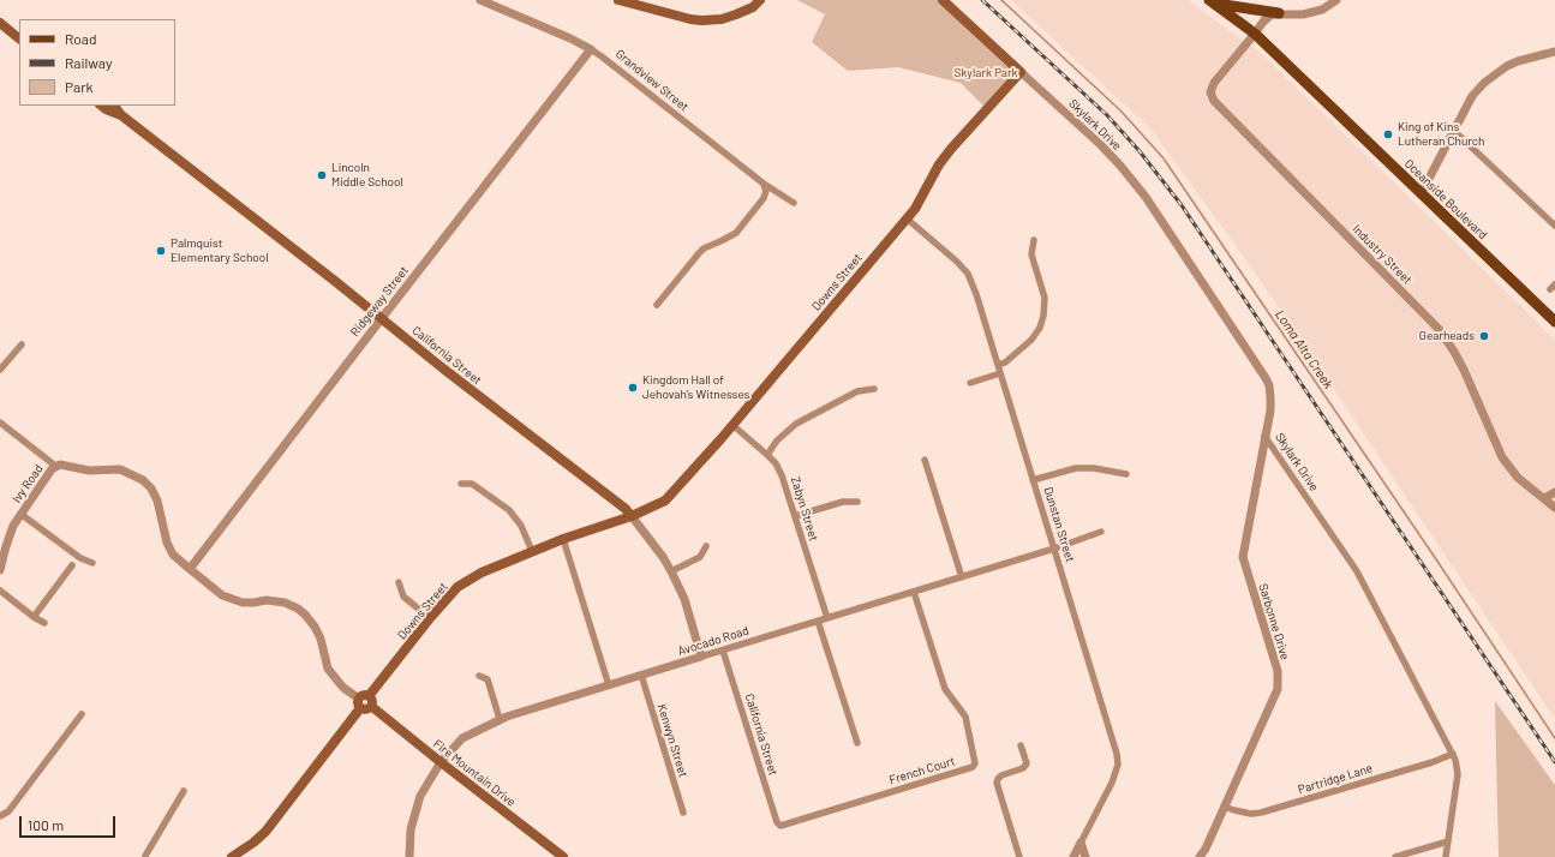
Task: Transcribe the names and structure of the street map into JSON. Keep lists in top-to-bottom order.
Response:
{
  "streets": {
    "main road": [
      "Oceanside Boulevard",
      "Downs Street",
      "California Street",
      "Fire Mountain Drive"
    ],
    "street": [
      "Grandview Street",
      "Skylark Drive",
      "Industry Street",
      "Ridgeway Street",
      "Ivy Road",
      "Zabyn Street",
      "Dunstan Street",
      "Sarbonne Drive",
      "Avocado Road",
      "Kenwyn Street",
      "French Court",
      "Partridge Lane"
    ]
  },
  "crossings": [
    ["Grandview Street", "Ridgeway Street"],
    ["Skylark Drive", "Downs Street"],
    ["Skylark Drive", "Sarbonne Drive"],
    ["Skylark Drive", "Partridge Lane"],
    ["Oceanside Boulevard", "Industry Street"],
    ["Downs Street", "California Street"],
    ["Downs Street", "Zabyn Street"],
    ["Downs Street", "Dunstan Street"],
    ["Downs Street", "Fire Mountain Drive"],
    ["Ridgeway Street", "California Street"],
    ["California Street", "Avocado Road"],
    ["California Street", "French Court"],
    ["Zabyn Street", "Avocado Road"],
    ["Dunstan Street", "Avocado Road"],
    ["Sarbonne Drive", "Partridge Lane"],
    ["Avocado Road", "Kenwyn Street"],
    ["Avocado Road", "French Court"],
    ["Avocado Road", "Fire Mountain Drive"]
  ],
  "water": ["Loma Alta Creek"],
  "parks": ["Skylark Park"],
  "places": [
    "King of Kins Lutheran Church",
    "Lincoln Middle School",
    "Palmquist Elementary School",
    "Gearheads",
    "Kingdom Hall of Jehovah's Witnesses"
  ],
  "legend": ["Road", "Railway", "Park"],
  "scale_bar": "100 m"
}
